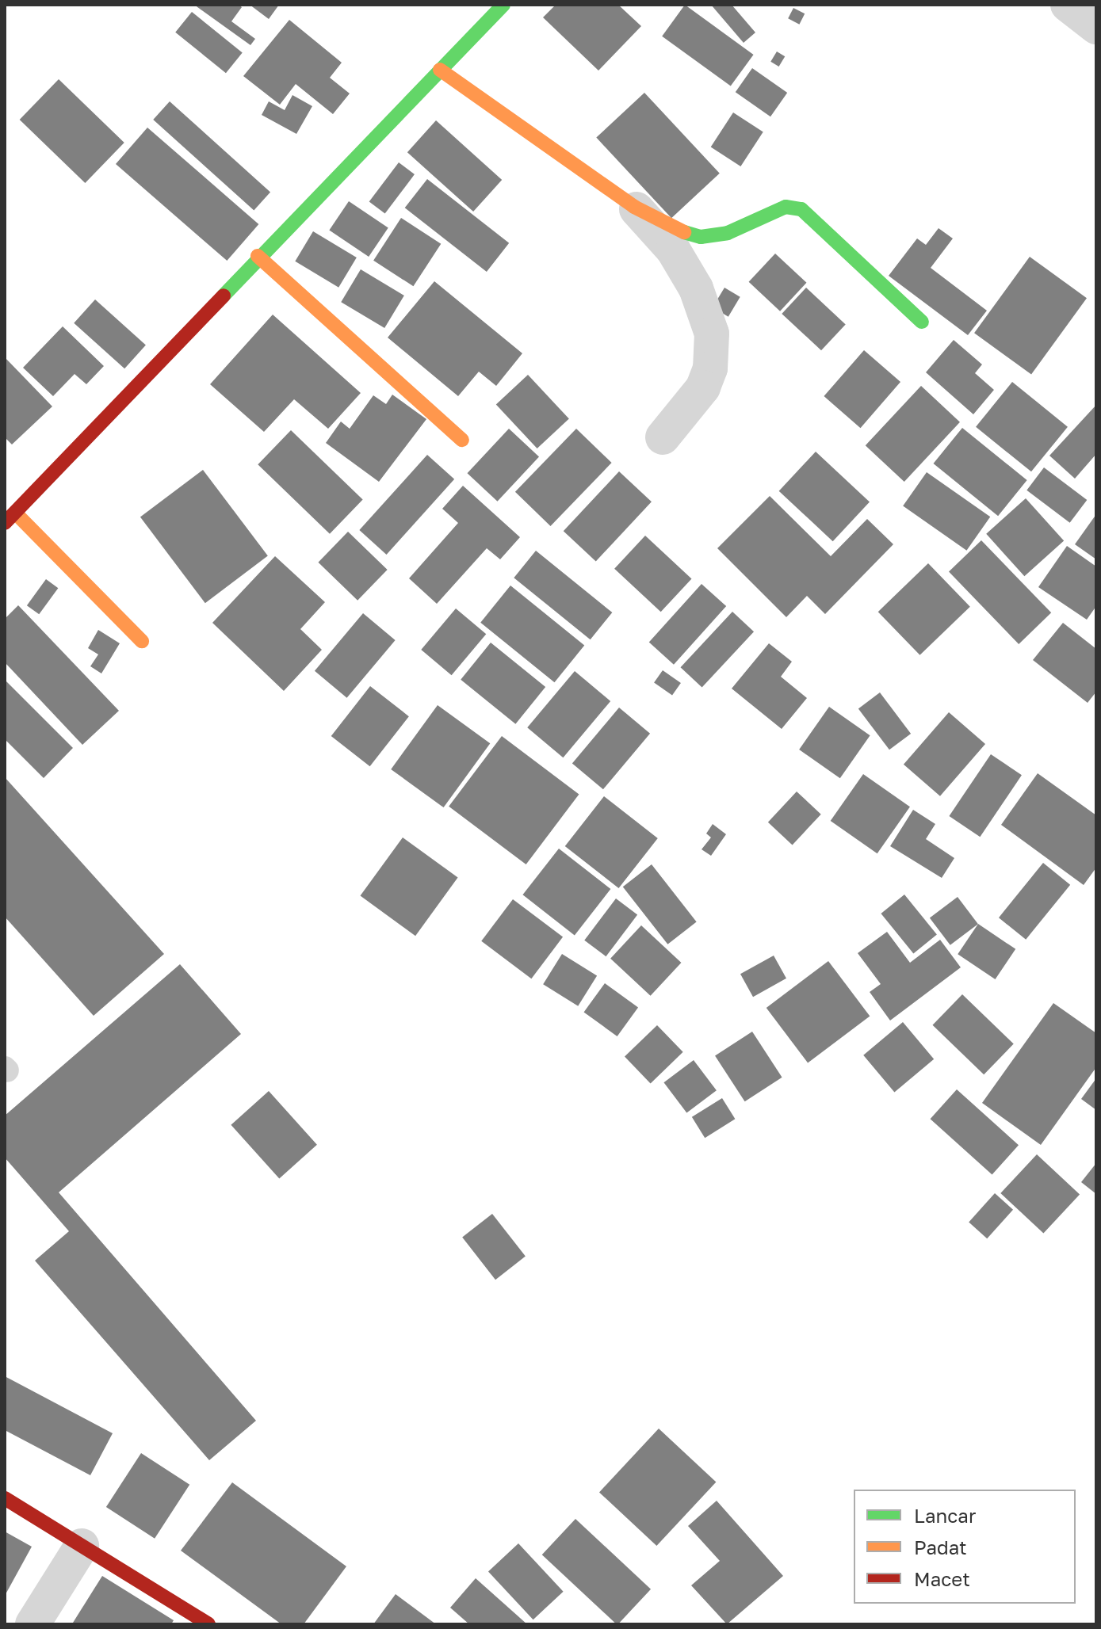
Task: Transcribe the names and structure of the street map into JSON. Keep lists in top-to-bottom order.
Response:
{
  "legend": ["Lancar", "Padat", "Macet"]
}
